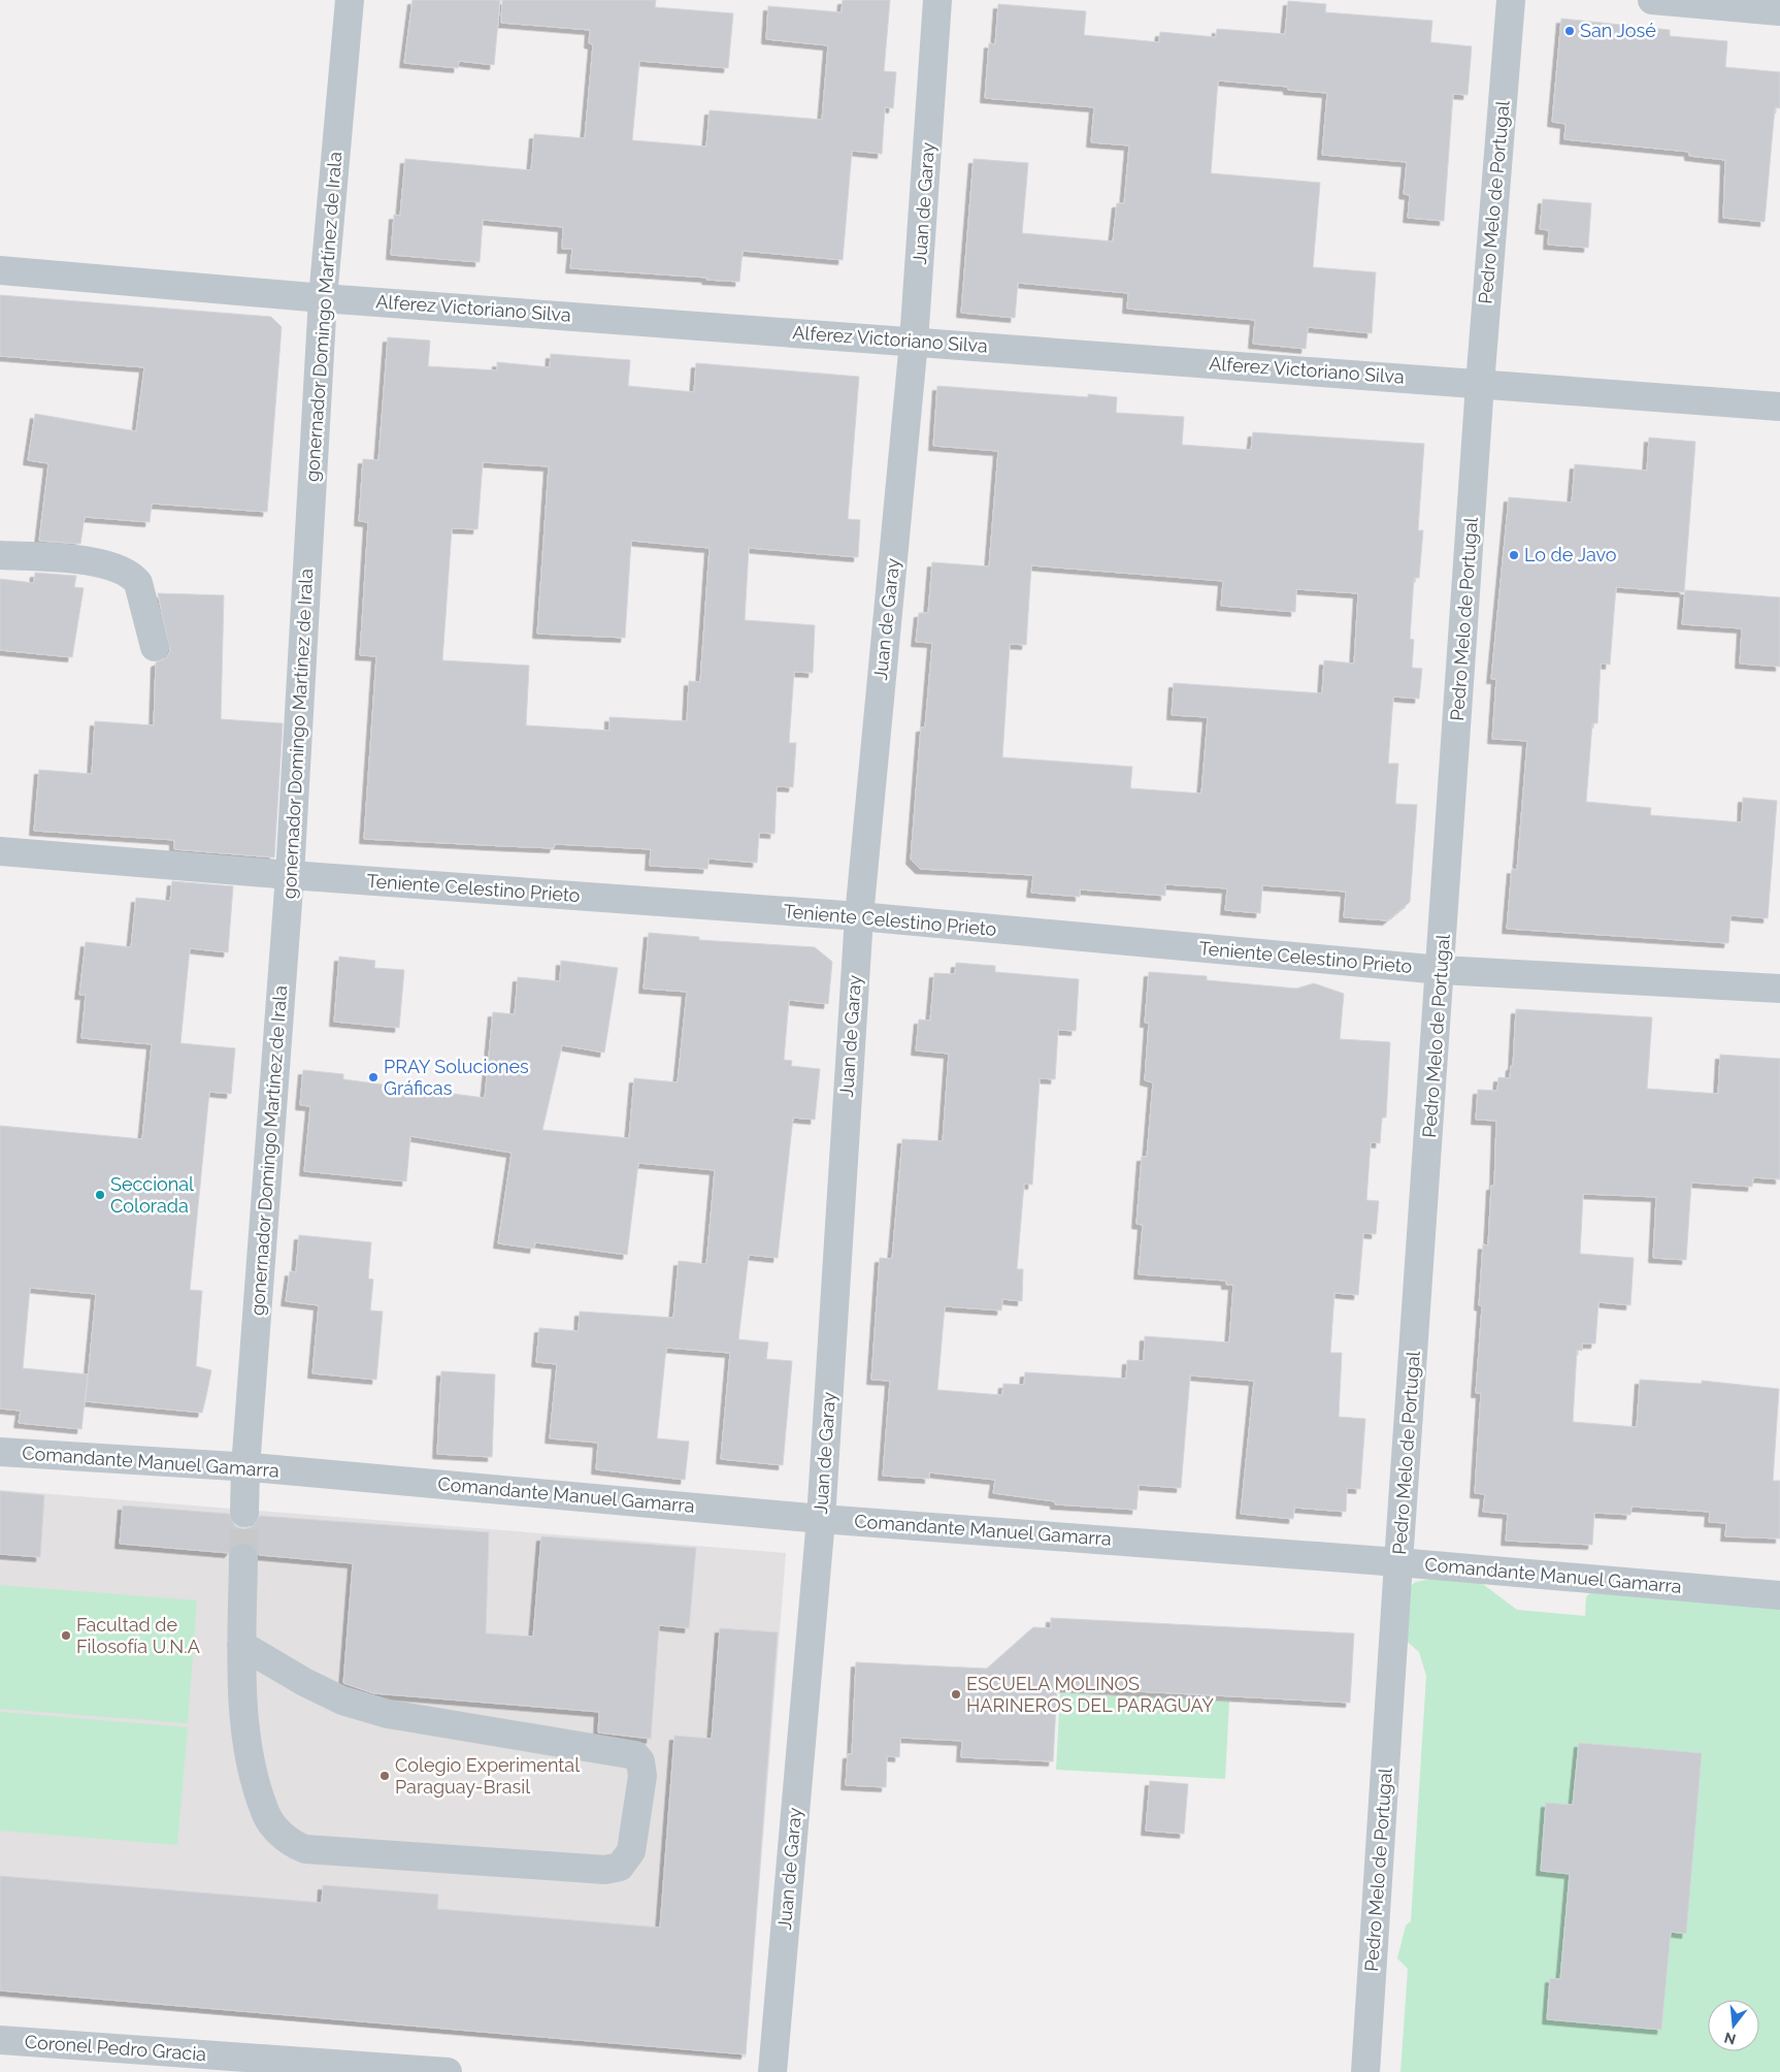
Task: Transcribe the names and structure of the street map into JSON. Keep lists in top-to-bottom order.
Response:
{
  "streets": {
    "street": [
      "Pedro Melo de Portugal",
      "Juan de Garay",
      "Alferez Victoriano Silva",
      "gonernador Domingo Martínez de Irala",
      "Teniente Celestino Prieto",
      "Comandante Manuel Gamarra",
      "Coronel Pedro Gracia"
    ]
  },
  "crossings": [
    ["Pedro Melo de Portugal", "Alferez Victoriano Silva"],
    ["Pedro Melo de Portugal", "Teniente Celestino Prieto"],
    ["Pedro Melo de Portugal", "Comandante Manuel Gamarra"],
    ["Juan de Garay", "Alferez Victoriano Silva"],
    ["Juan de Garay", "Teniente Celestino Prieto"],
    ["Juan de Garay", "Comandante Manuel Gamarra"],
    ["Alferez Victoriano Silva", "gonernador Domingo Martínez de Irala"],
    ["gonernador Domingo Martínez de Irala", "Teniente Celestino Prieto"],
    ["gonernador Domingo Martínez de Irala", "Comandante Manuel Gamarra"]
  ],
  "places": [
    "San José",
    "Lo de Javo",
    "PRAY Soluciones Gráficas",
    "Seccional Colorada",
    "Facultad de Filosofía U.N.A",
    "ESCUELA MOLINOS HARINEROS DEL PARAGUAY",
    "Colegio Experimental Paraguay-Brasil"
  ],
  "north": "bottom"
}
